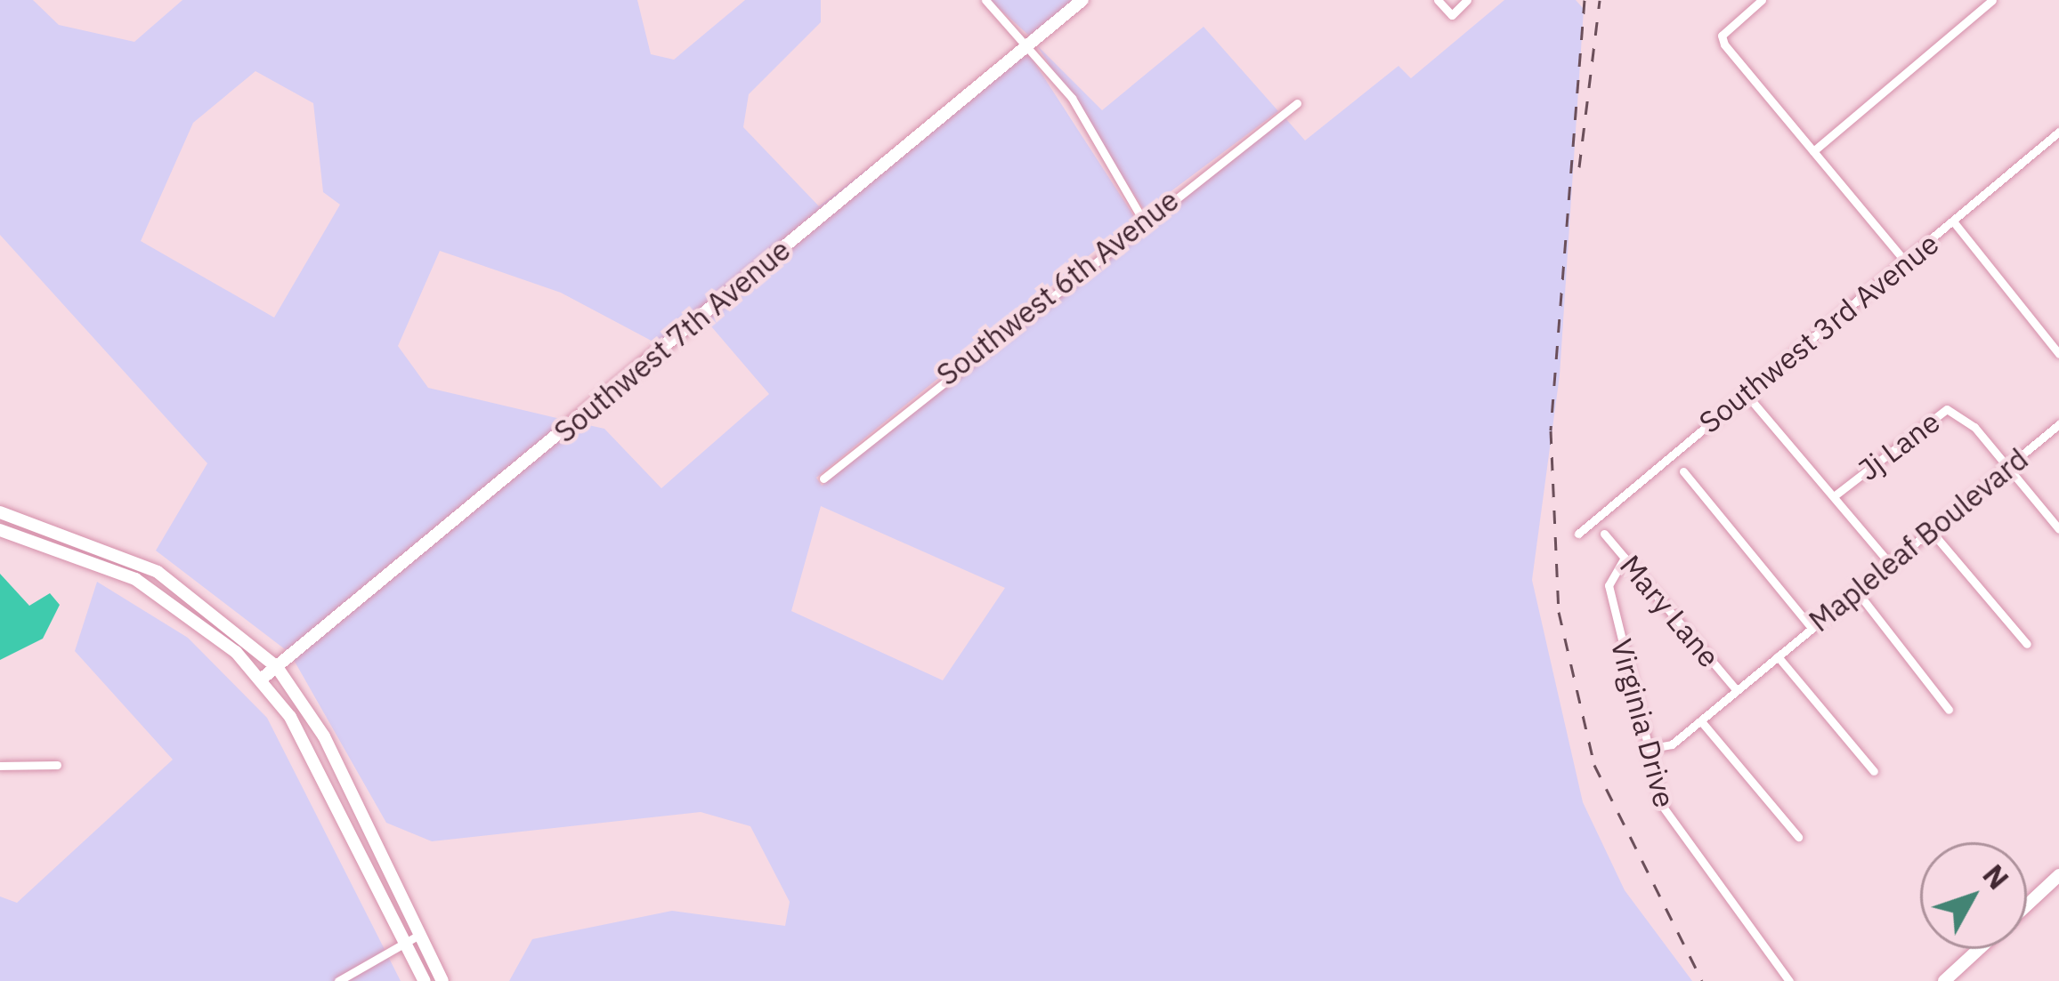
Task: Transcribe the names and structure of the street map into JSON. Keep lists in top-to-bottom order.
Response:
{
  "streets": {
    "main road": ["Southwest 7th Avenue"],
    "street": [
      "Southwest 6th Avenue",
      "Southwest 3rd Avenue",
      "Jj Lane",
      "Mapleleaf Boulevard",
      "Mary Lane",
      "Virginia Drive"
    ]
  },
  "crossings": [
    ["Jj Lane", "Mapleleaf Boulevard"],
    ["Mapleleaf Boulevard", "Mary Lane"],
    ["Mapleleaf Boulevard", "Virginia Drive"],
    ["Mary Lane", "Virginia Drive"]
  ],
  "north": "top right"
}
